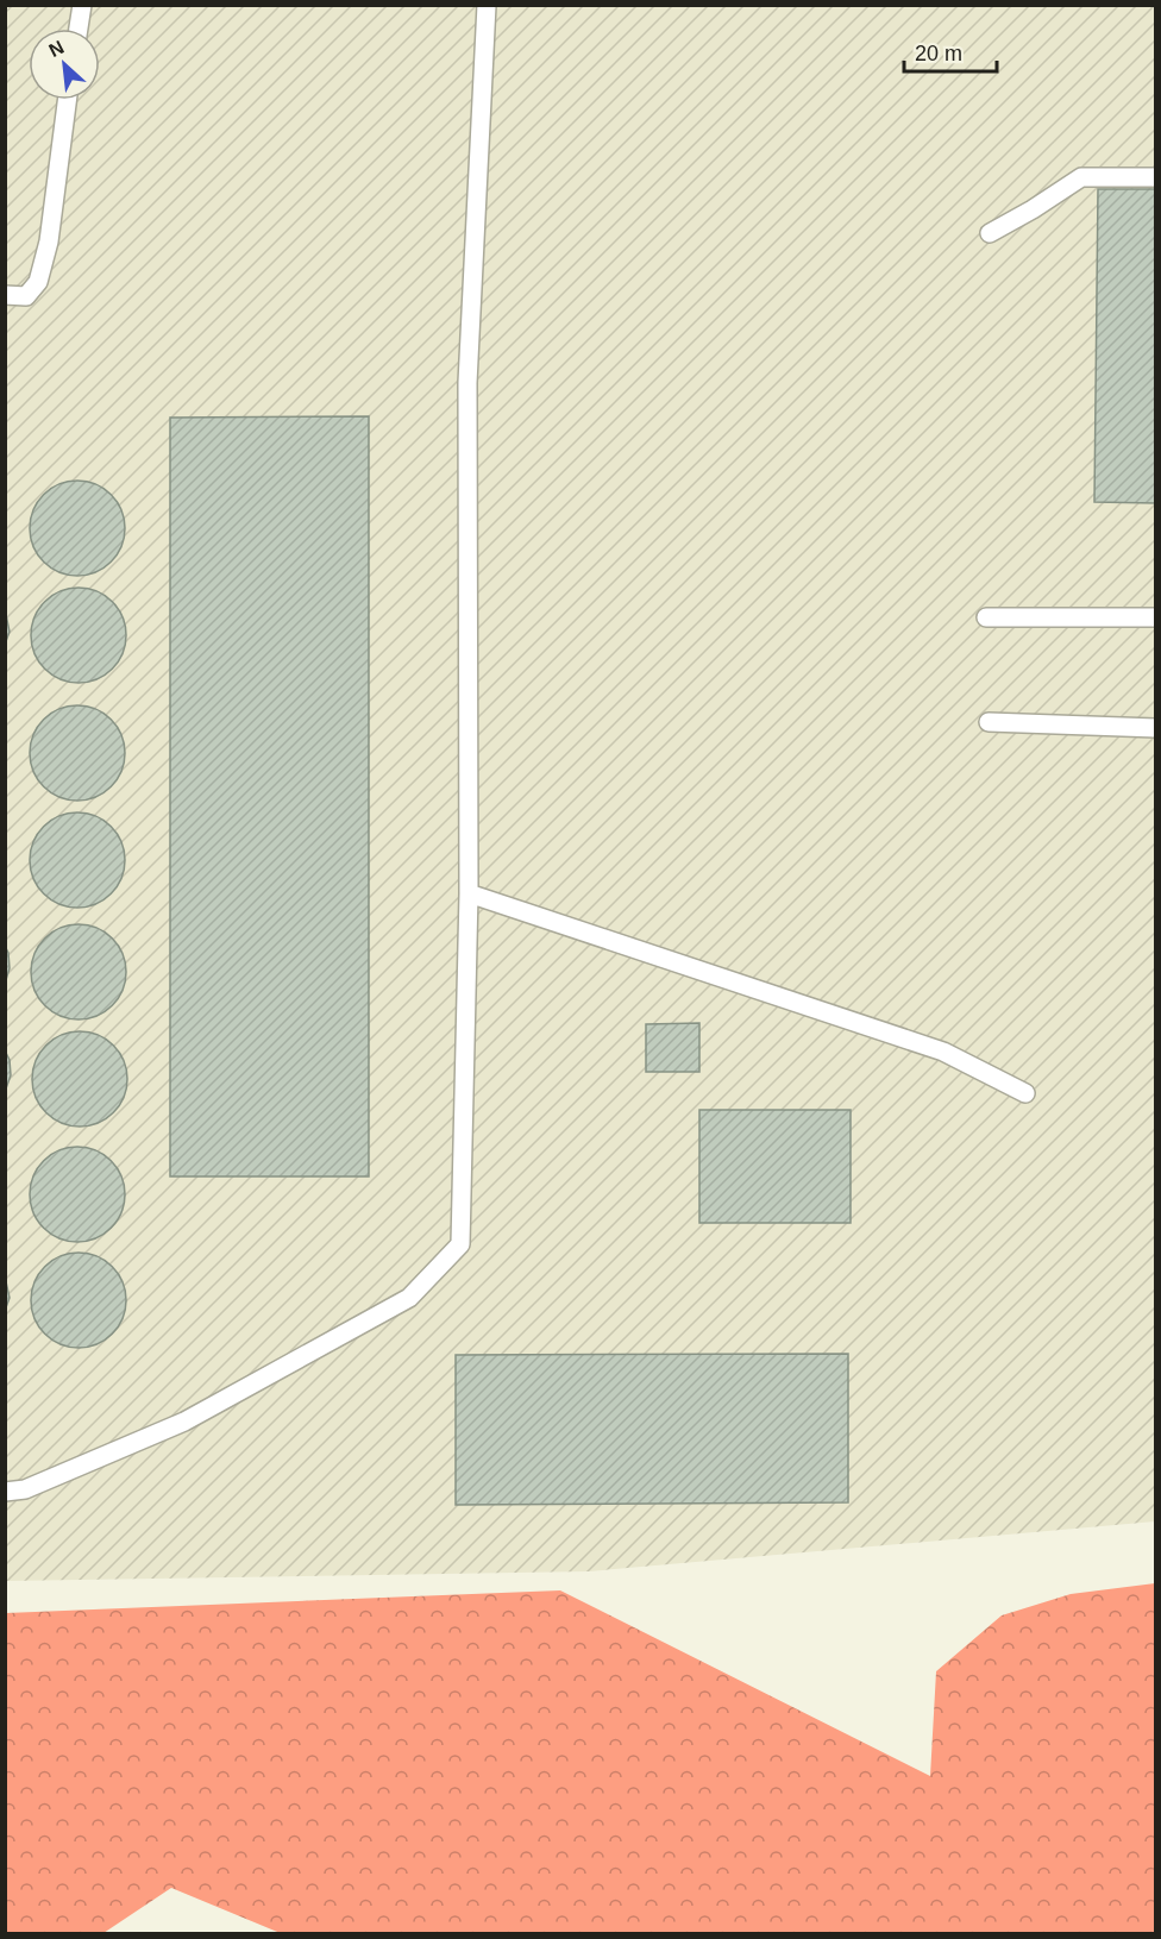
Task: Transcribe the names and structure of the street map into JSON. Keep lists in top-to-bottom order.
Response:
{
  "scale_bar": "20 m",
  "north": "top left"
}
